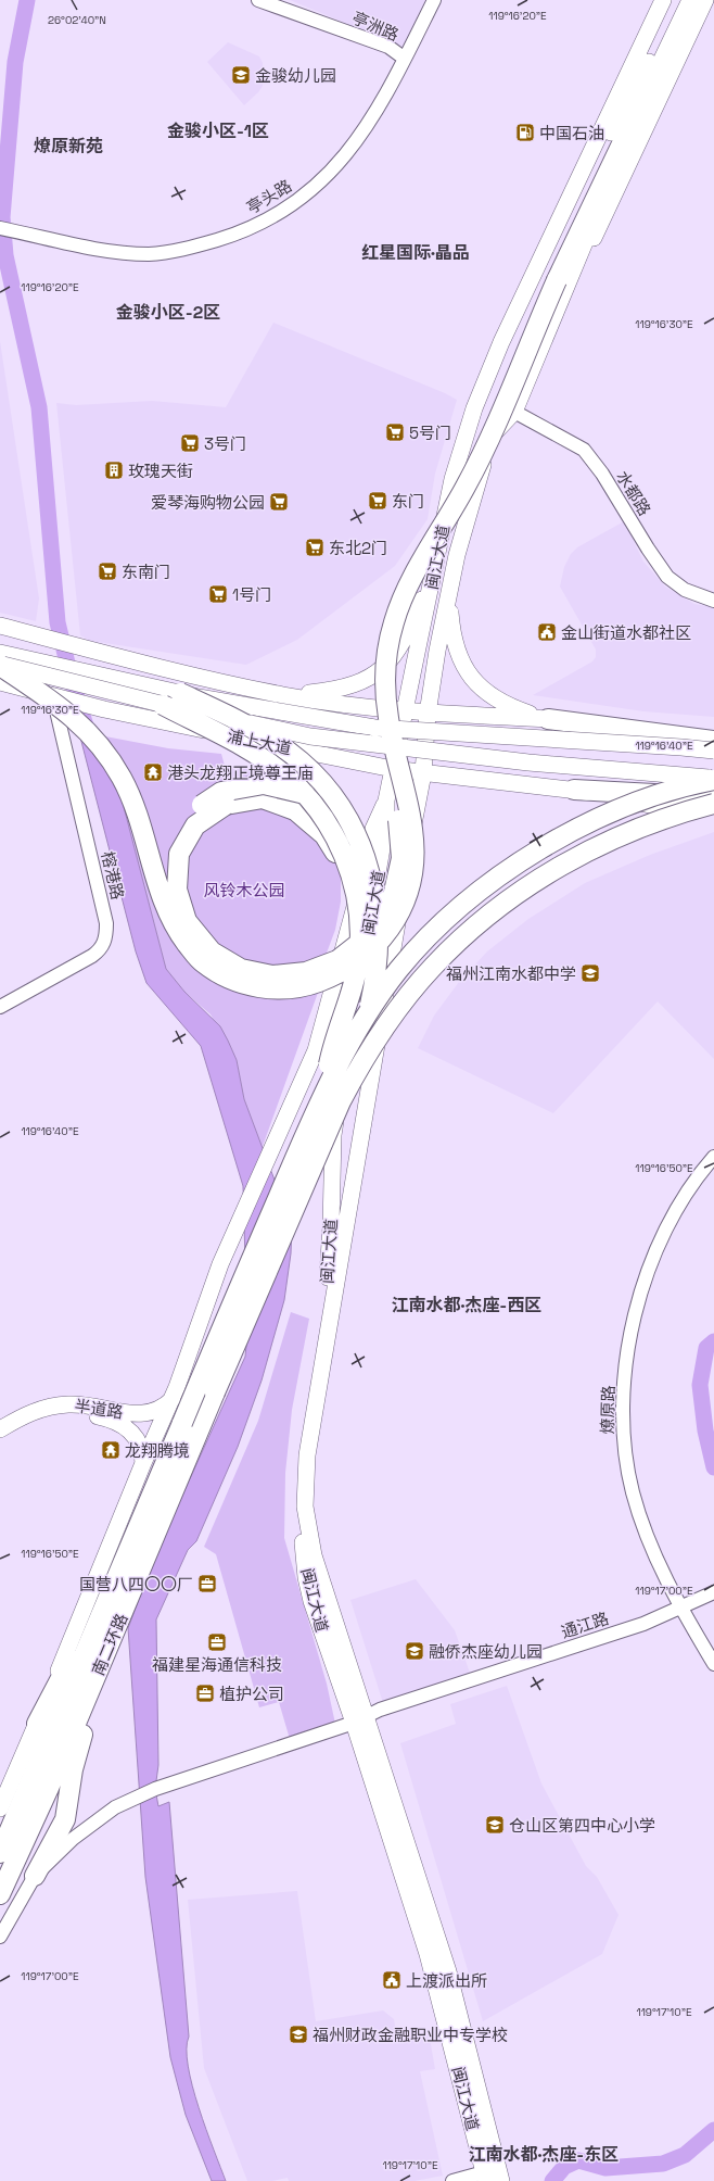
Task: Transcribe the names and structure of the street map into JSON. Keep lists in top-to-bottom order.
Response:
{
  "streets": {
    "highway": ["南二环路"],
    "main road": ["闽江大道", "浦上大道", "半道路"],
    "street": [
      "亭洲路",
      "亭头路",
      "水都路",
      "榕港路",
      "燎原路",
      "通江路"
    ]
  },
  "crossings": [
    ["亭洲路", "亭头路"],
    ["水都路", "闽江大道"],
    ["闽江大道", "浦上大道"],
    ["闽江大道", "通江路"],
    ["浦上大道", "榕港路"],
    ["燎原路", "通江路"]
  ],
  "districts": [
    "金骏小区-1区",
    "燎原新苑",
    "红星国际·晶品",
    "金骏小区-2区",
    "江南水都·杰座-西区",
    "江南水都·杰座-东区"
  ],
  "parks": ["风铃木公园"],
  "places": {
    "school or university": [
      "金骏幼儿园",
      "福州江南水都中学",
      "融侨杰座幼儿园",
      "仓山区第四中心小学",
      "福州财政金融职业中专学校"
    ],
    "fuel station": ["中国石油"],
    "supermarket": [
      "5号门",
      "3号门",
      "东门",
      "爱琴海购物公园",
      "东北2门",
      "东南门",
      "1号门"
    ],
    "building": ["玫瑰天街"],
    "public building": ["金山街道水都社区", "上渡派出所"],
    "temple": ["港头龙翔正境尊王庙", "龙翔腾境"],
    "office": ["国营八四〇〇厂", "福建星海通信科技", "植护公司"]
  },
  "coordinates": [
    "119°16'20\"E",
    "26°02'40\"N",
    "119°16'30\"E",
    "119°16'40\"E",
    "119°16'50\"E",
    "119°17'00\"E",
    "119°17'10\"E"
  ]
}
